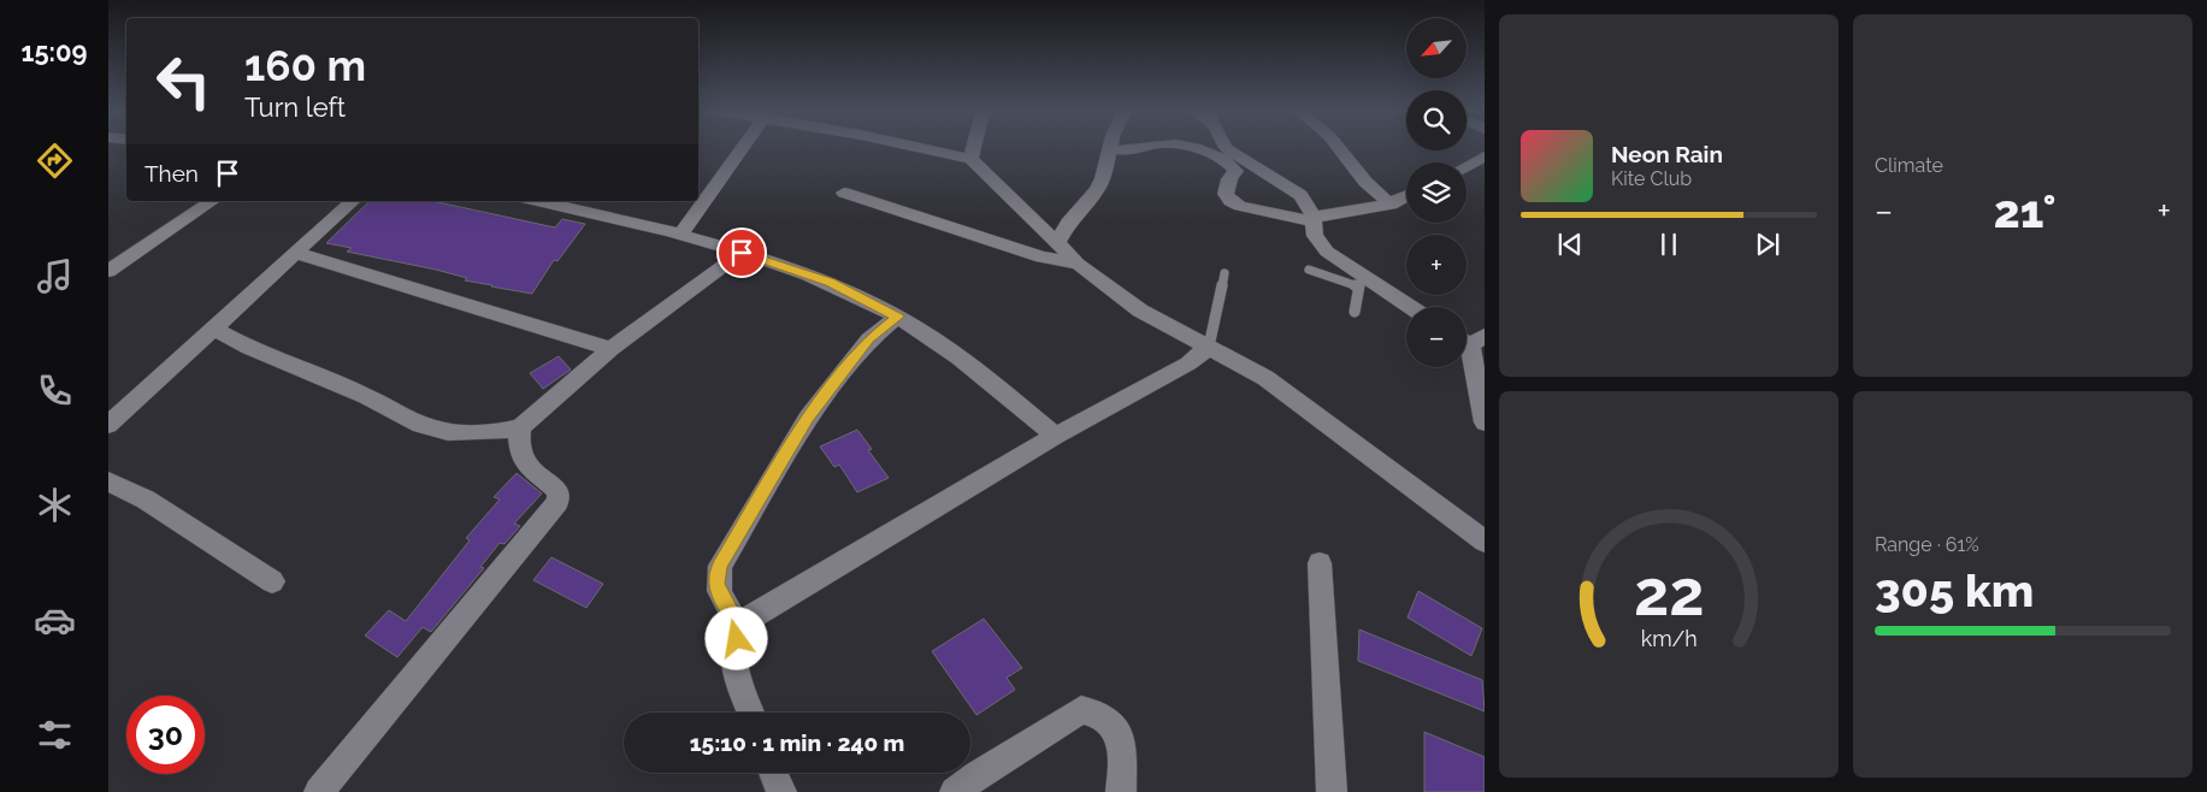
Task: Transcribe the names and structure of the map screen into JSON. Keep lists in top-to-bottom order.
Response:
{
  "north": "bottom left",
  "page": {
    "tabs": "15:09",
    "tile": [
      "Climate",
      ["Range · 61%", "305 km"]
    ],
    "map_buttons": ["+", "−"],
    "turn": ["160 m", "Turn left"],
    "song": ["Neon Rain", "Kite Club"],
    "then": "Then",
    "heat": ["−", "21°", "+"],
    "limit": "30",
    "trip": "15:10 · 1 min · 240 m",
    "gauge": ["22", "km/h"]
  }
}
